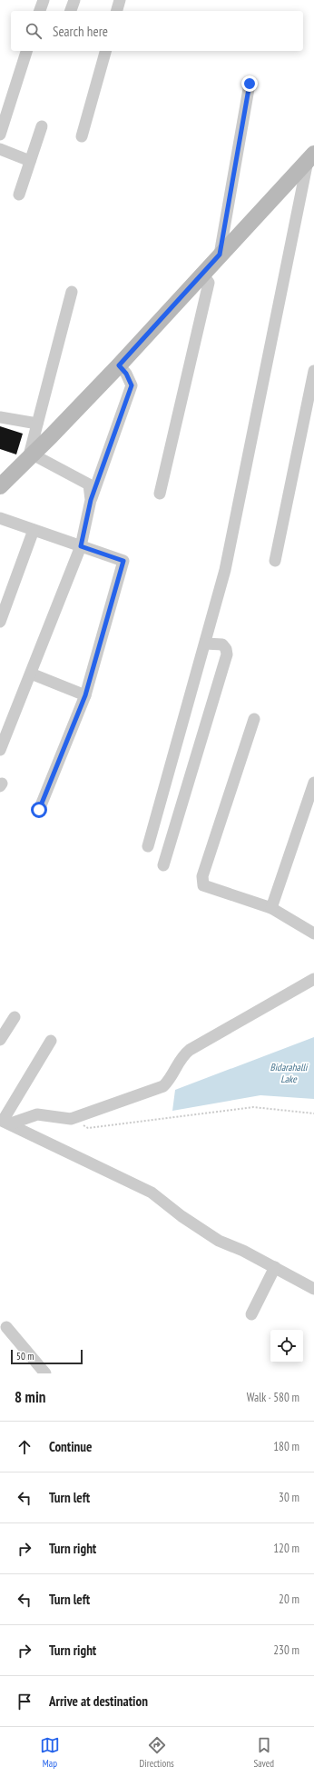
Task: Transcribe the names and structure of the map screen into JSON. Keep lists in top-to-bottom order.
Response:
{
  "water": ["Bidarahalli Lake"],
  "scale_bar": "50 m",
  "page": {
    "search": "Search here",
    "scale": "50 m",
    "heading": ["8 min", "Walk · 580 m"],
    "list": [
      ["Continue", "180 m"],
      ["Turn left", "30 m"],
      ["Turn right", "120 m"],
      ["Turn left", "20 m"],
      ["Turn right", "230 m"],
      "Arrive at destination"
    ],
    "nav": ["Map", "Directions", "Saved"]
  }
}
